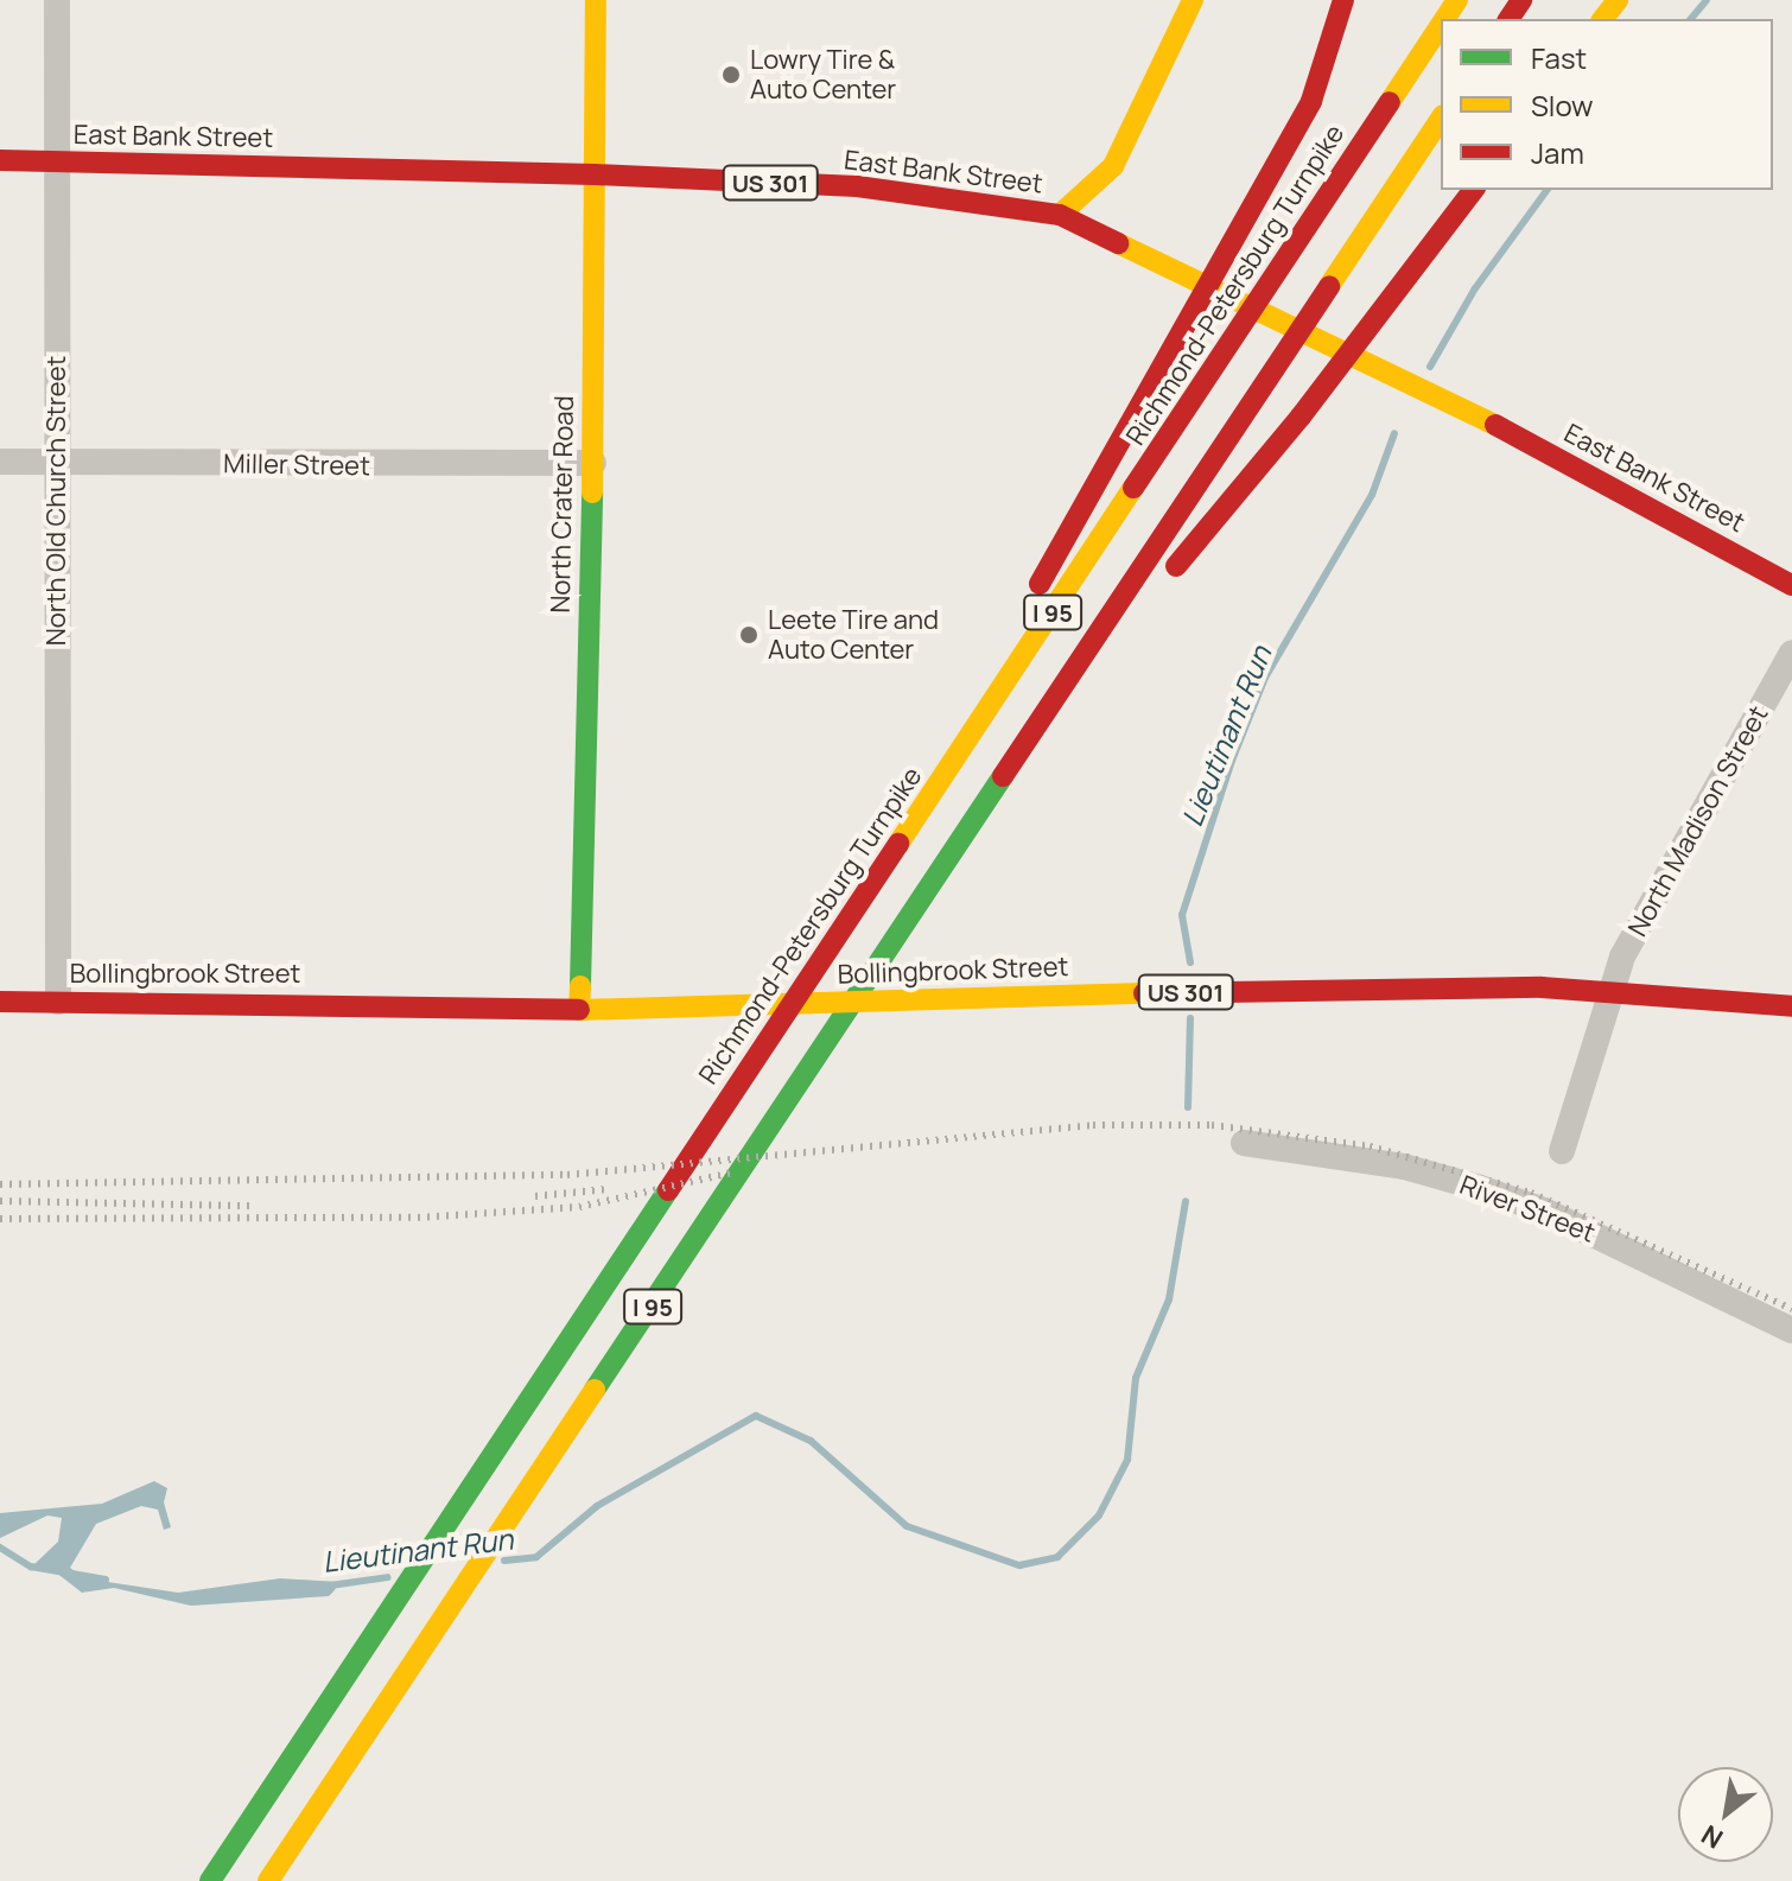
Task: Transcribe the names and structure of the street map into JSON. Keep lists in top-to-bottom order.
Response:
{
  "streets": {
    "main road": [
      "East Bank Street",
      "US 301",
      "Richmond-Petersburg Turnpike",
      "North Crater Road",
      "I 95",
      "Bollingbrook Street"
    ],
    "street": [
      "Miller Street",
      "North Old Church Street",
      "North Madison Street",
      "River Street"
    ]
  },
  "crossings": [
    ["East Bank Street", "North Old Church Street"],
    ["East Bank Street", "North Crater Road"],
    ["Miller Street", "North Old Church Street"],
    ["Miller Street", "North Crater Road"],
    ["North Old Church Street", "Bollingbrook Street"],
    ["North Crater Road", "Bollingbrook Street"],
    ["North Madison Street", "Bollingbrook Street"]
  ],
  "water": ["Lieutinant Run"],
  "places": ["Lowry Tire & Auto Center", "Leete Tire and Auto Center"],
  "legend": ["Fast", "Slow", "Jam"],
  "north": "bottom left"
}
